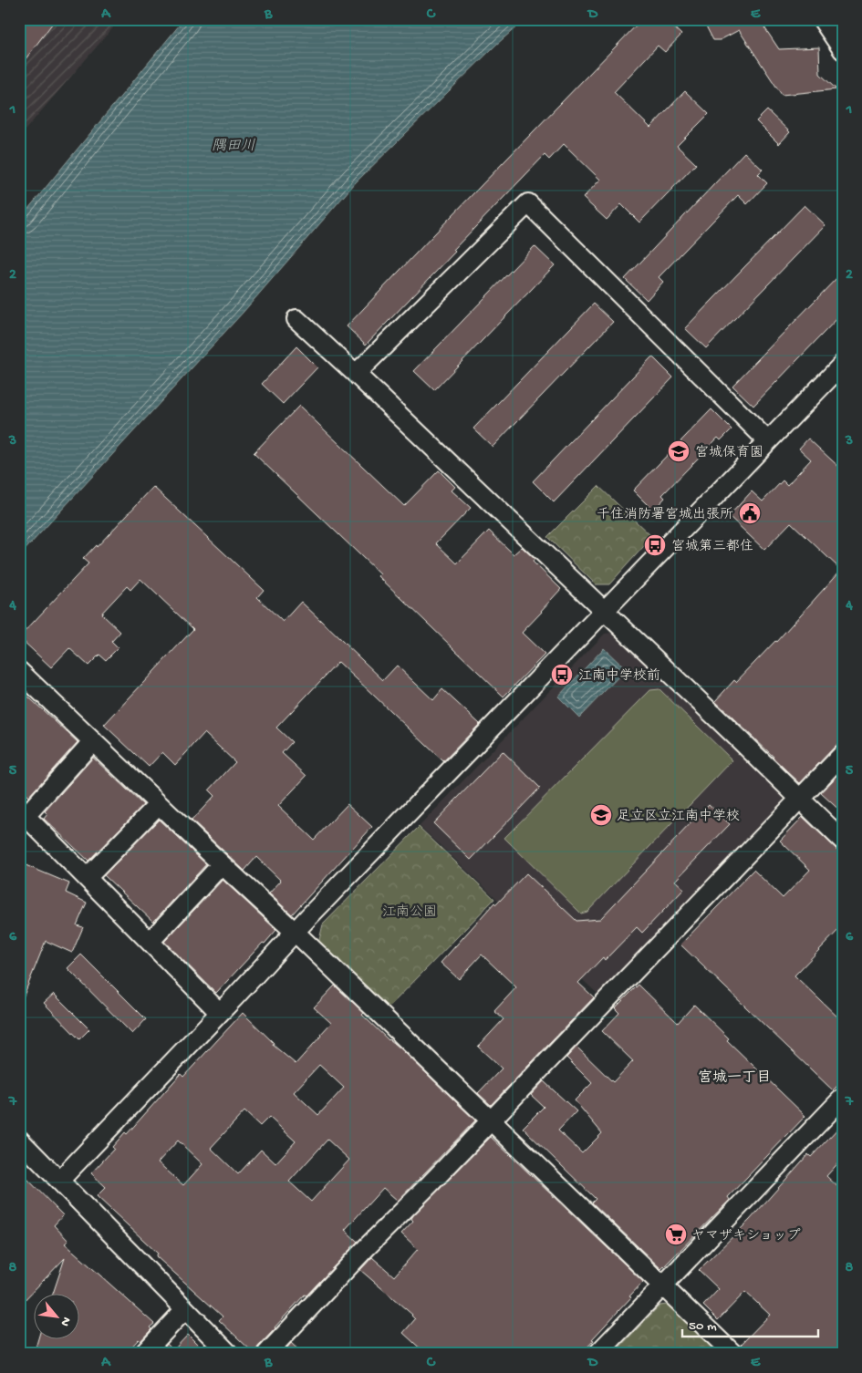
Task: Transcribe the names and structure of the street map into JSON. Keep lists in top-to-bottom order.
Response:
{
  "districts": ["宮城一丁目"],
  "water": ["隅田川"],
  "parks": ["江南公園"],
  "places": {
    "school or university": ["宮城保育園", "足立区立江南中学校"],
    "public building": ["千住消防署宮城出張所"],
    "bus stop": ["宮城第三都住", "江南中学校前"],
    "supermarket": ["ヤマザキショップ"]
  },
  "scale_bar": "50 m",
  "north": "bottom right",
  "grid": {
    "columns": [
      "A",
      "B",
      "C",
      "D",
      "E"
    ],
    "rows": [
      "1",
      "2",
      "3",
      "4",
      "5",
      "6",
      "7",
      "8"
    ]
  }
}
